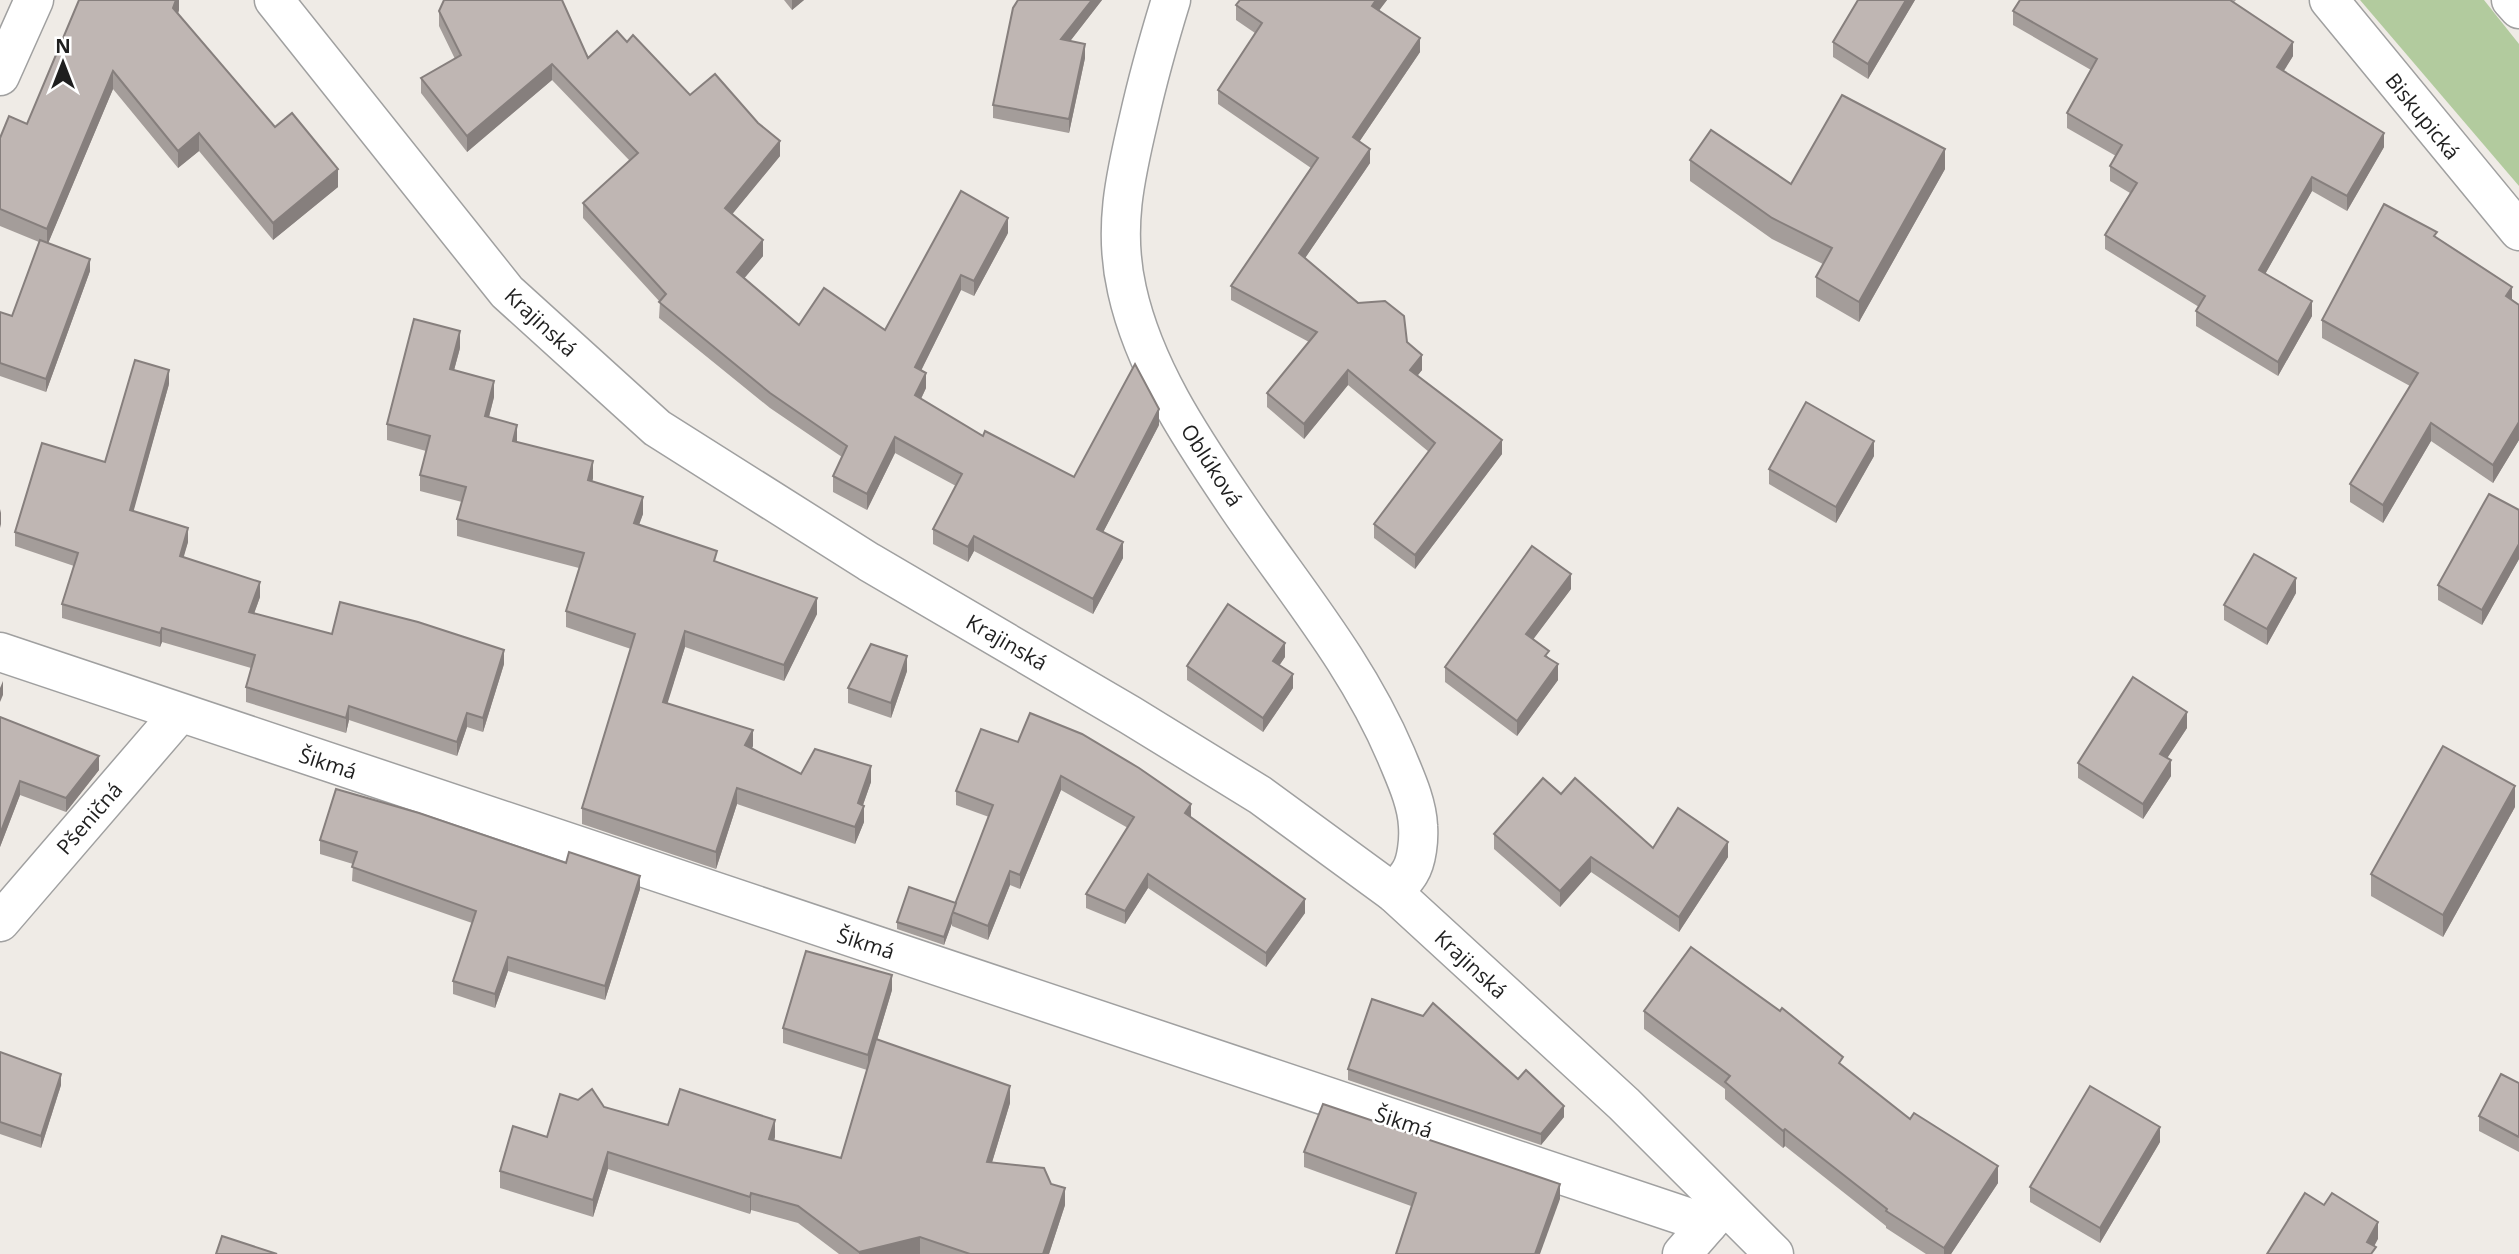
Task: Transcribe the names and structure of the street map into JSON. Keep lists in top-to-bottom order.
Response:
{
  "streets": {
    "street": [
      "Biskupická",
      "Krajinská",
      "Oblúková",
      "Šikmá",
      "Pšeničná"
    ]
  },
  "crossings": [
    ["Krajinská", "Oblúková"],
    ["Krajinská", "Šikmá"],
    ["Šikmá", "Pšeničná"]
  ],
  "north": "top"
}
